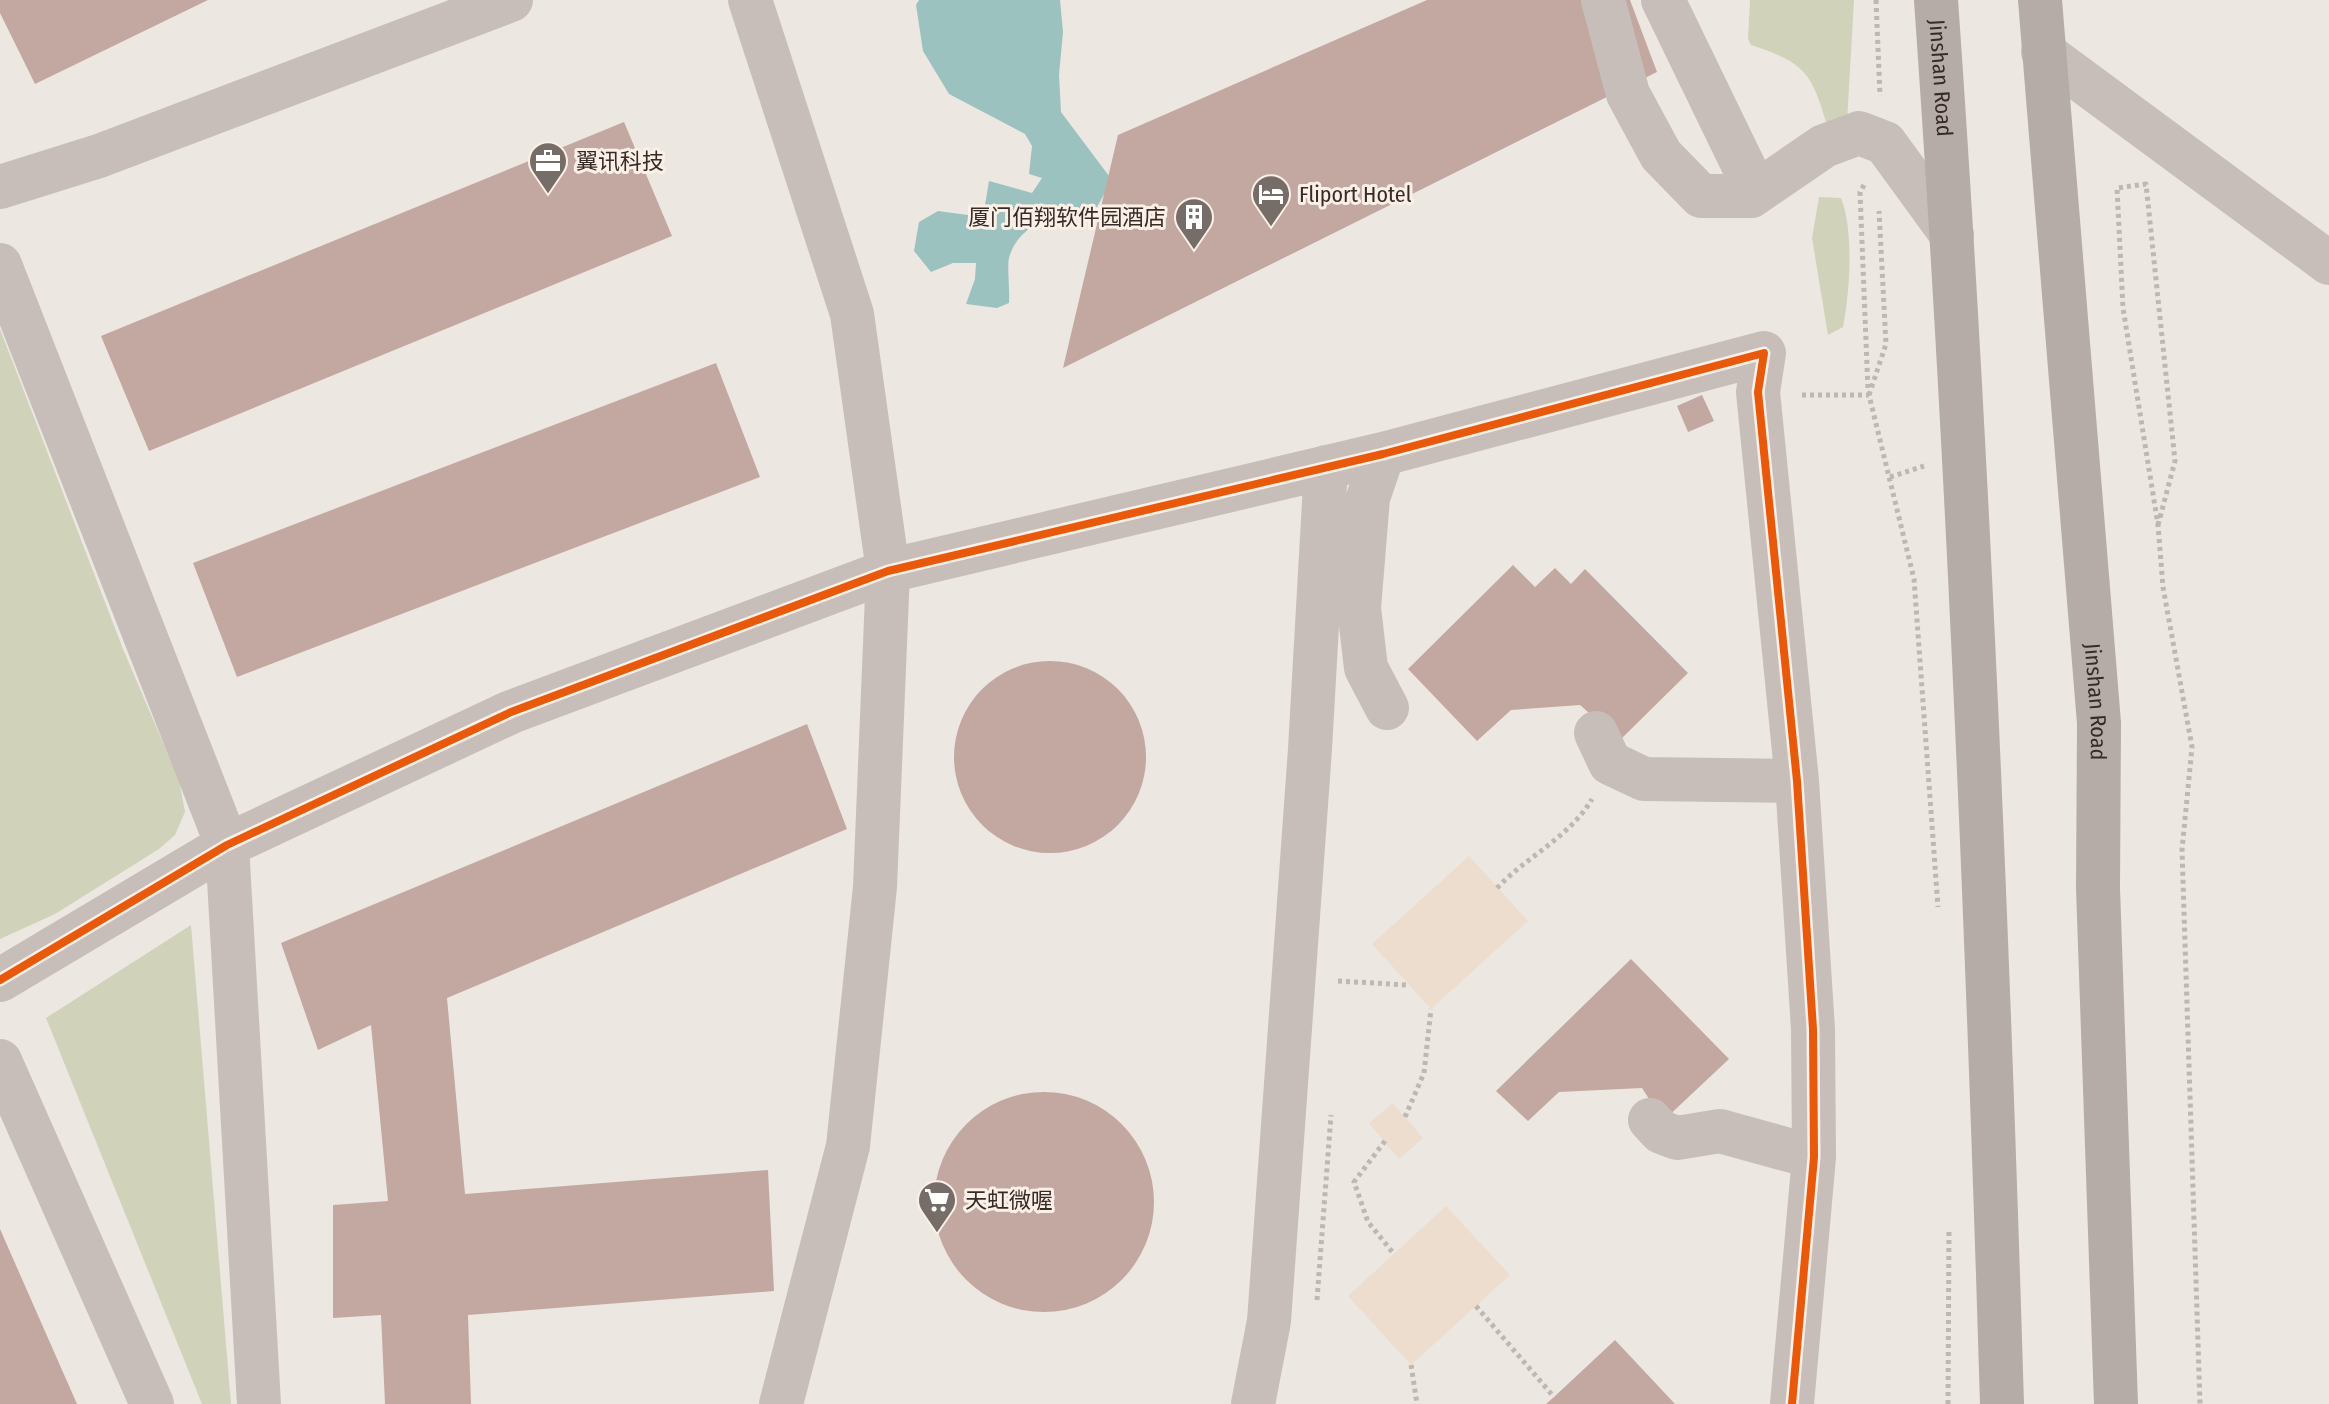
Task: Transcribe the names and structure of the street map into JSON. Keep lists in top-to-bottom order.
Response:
{
  "streets": {
    "main road": ["Jinshan Road"]
  },
  "places": {
    "office": ["翼讯科技"],
    "hotel": ["Fliport Hotel"],
    "building": ["厦门佰翔软件园酒店"],
    "supermarket": ["天虹微喔"]
  }
}
